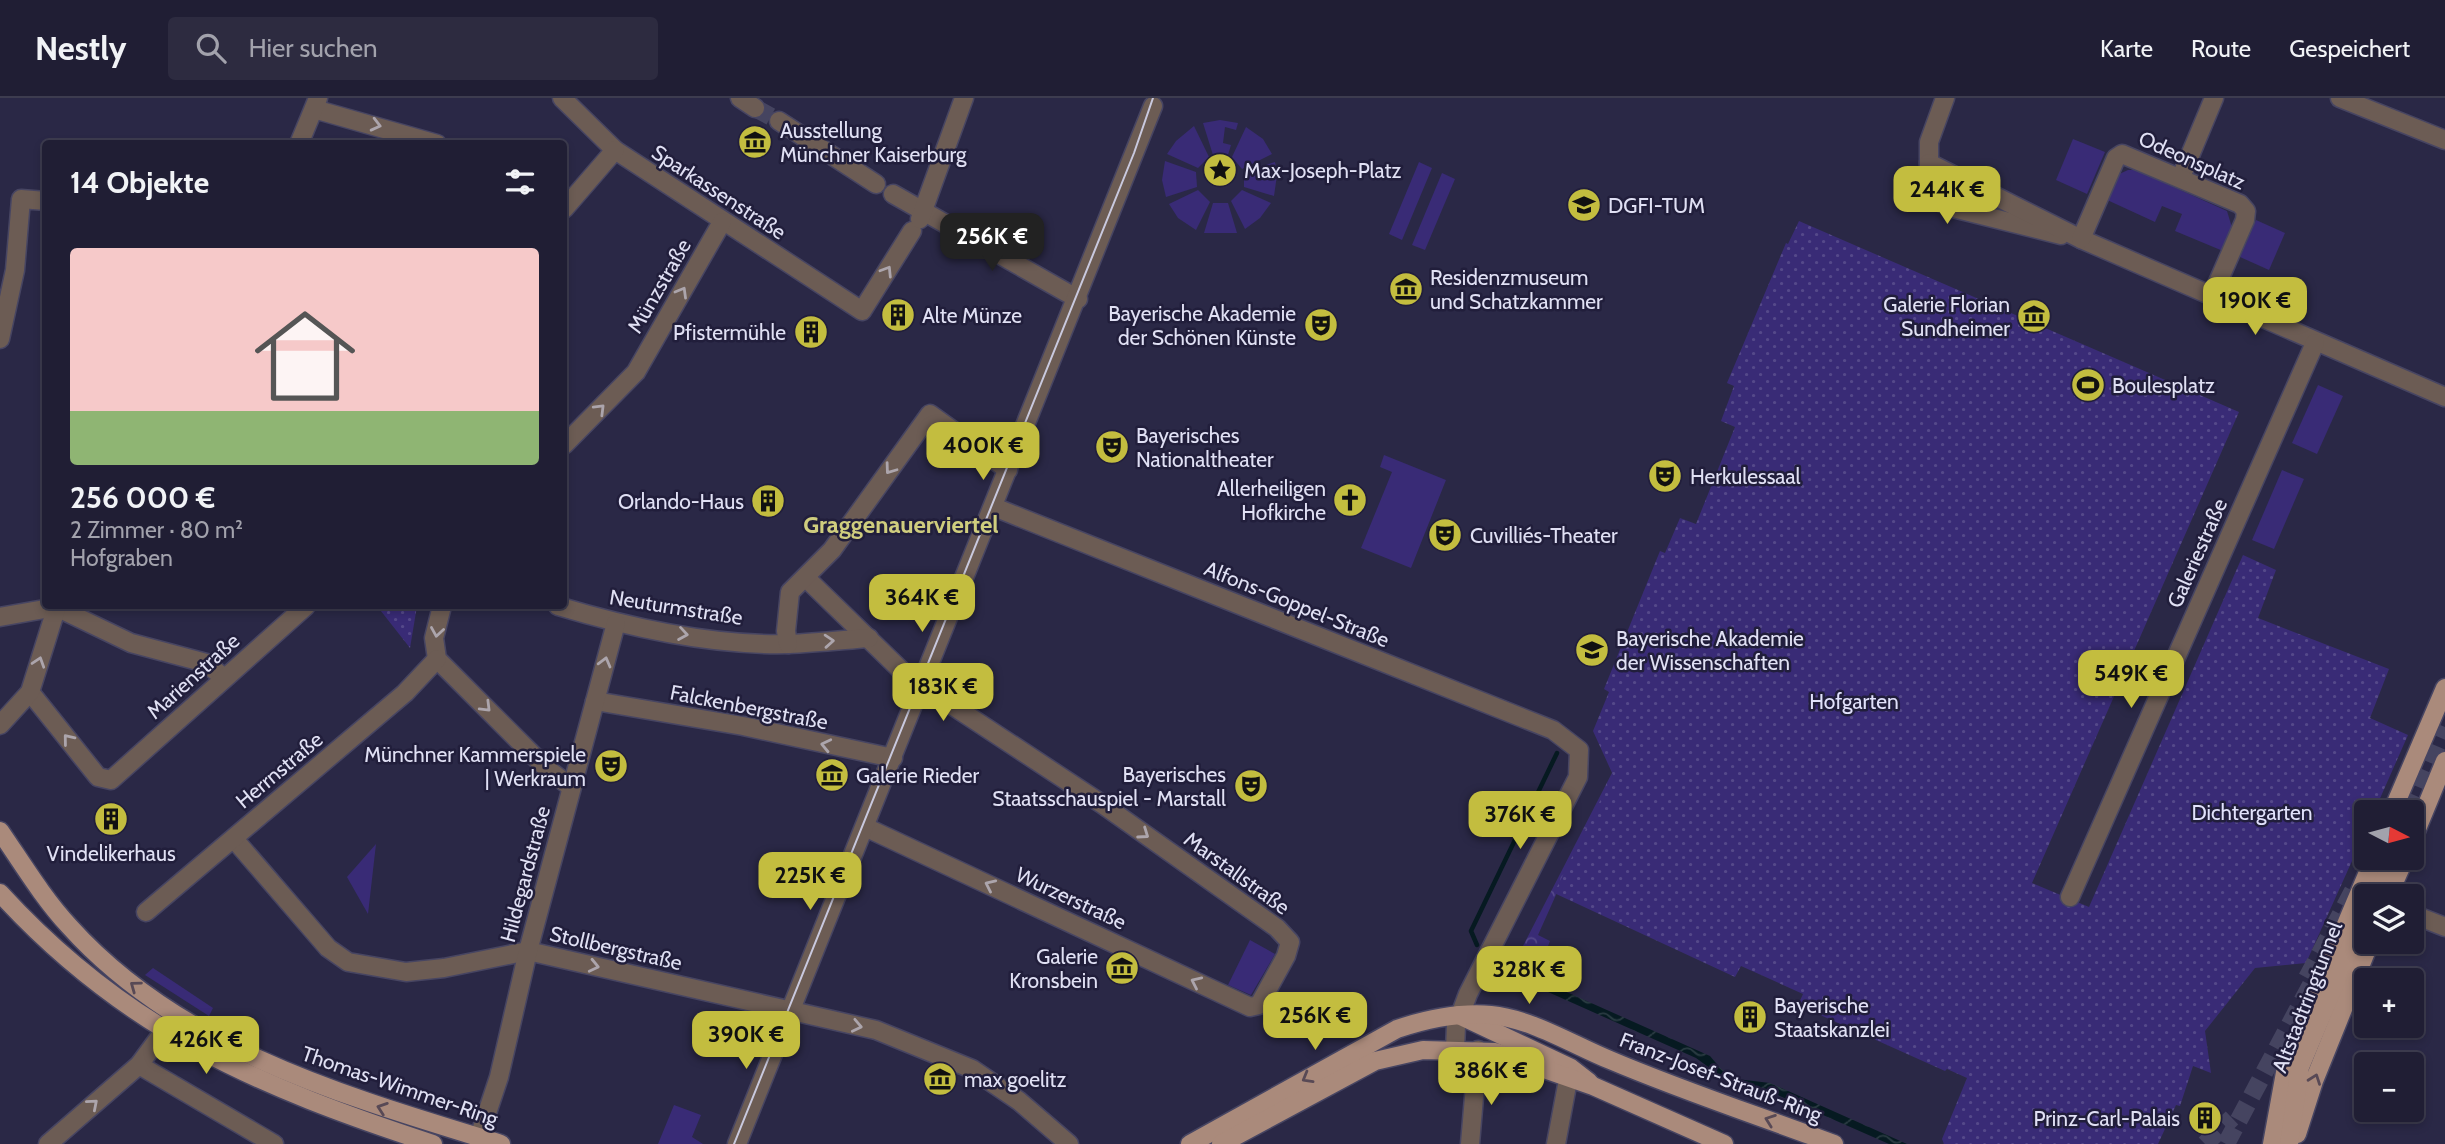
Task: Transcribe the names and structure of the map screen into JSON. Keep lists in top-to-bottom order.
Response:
{
  "streets": {
    "main road": ["Altstadtringtunnel", "Franz-Josef-Strauß-Ring", "Thomas-Wimmer-Ring"],
    "street": [
      "Odeonsplatz",
      "Sparkassenstraße",
      "Münzstraße",
      "Galeriestraße",
      "Alfons-Goppel-Straße",
      "Neuturmstraße",
      "Marienstraße",
      "Falckenbergstraße",
      "Herrnstraße",
      "Marstallstraße",
      "Hildegardstraße",
      "Wurzerstraße",
      "Stollbergstraße"
    ]
  },
  "crossings": [
    ["Sparkassenstraße", "Münzstraße"],
    ["Alfons-Goppel-Straße", "Franz-Josef-Strauß-Ring"],
    ["Neuturmstraße", "Hildegardstraße"],
    ["Falckenbergstraße", "Hildegardstraße"],
    ["Herrnstraße", "Stollbergstraße"],
    ["Marstallstraße", "Wurzerstraße"],
    ["Hildegardstraße", "Stollbergstraße"],
    ["Hildegardstraße", "Thomas-Wimmer-Ring"]
  ],
  "one_way": [
    "Münzstraße",
    "Neuturmstraße",
    "Falckenbergstraße",
    "Marstallstraße",
    "Wurzerstraße",
    "Stollbergstraße"
  ],
  "districts": ["Graggenauerviertel"],
  "parks": ["Hofgarten", "Dichtergarten"],
  "places": {
    "museum": [
      "Ausstellung Münchner Kaiserburg",
      "Residenzmuseum und Schatzkammer",
      "Galerie Florian Sundheimer",
      "Galerie Rieder",
      "Galerie Kronsbein",
      "max goelitz"
    ],
    "place": ["Max-Joseph-Platz"],
    "school or university": ["DGFI-TUM", "Bayerische Akademie der Wissenschaften"],
    "building": [
      "Alte Münze",
      "Pfistermühle",
      "Orlando-Haus",
      "Vindelikerhaus",
      "Bayerische Staatskanzlei",
      "Prinz-Carl-Palais"
    ],
    "theatre": [
      "Bayerische Akademie der Schönen Künste",
      "Bayerisches Nationaltheater",
      "Herkulessaal",
      "Cuvilliés-Theater",
      "Münchner Kammerspiele | Werkraum",
      "Bayerisches Staatsschauspiel - Marstall"
    ],
    "sports": ["Boulesplatz"],
    "church": ["Allerheiligen Hofkirche"]
  },
  "north": "right",
  "page": {
    "header": "Nestly",
    "search": "Hier suchen",
    "nav": ["Karte", "Route", "Gespeichert"],
    "heading": "14 Objekte",
    "price": [
      "244K €",
      "256K €",
      "190K €",
      "400K €",
      "364K €",
      "549K €",
      "183K €",
      "376K €",
      "225K €",
      "328K €",
      "256K €",
      "390K €",
      "426K €",
      "386K €"
    ],
    "list": [
      {
        "name": "256 000 €",
        "note": "2 Zimmer · 80 m² · Hofgraben"
      }
    ],
    "map_buttons": ["+", "−"]
  }
}
